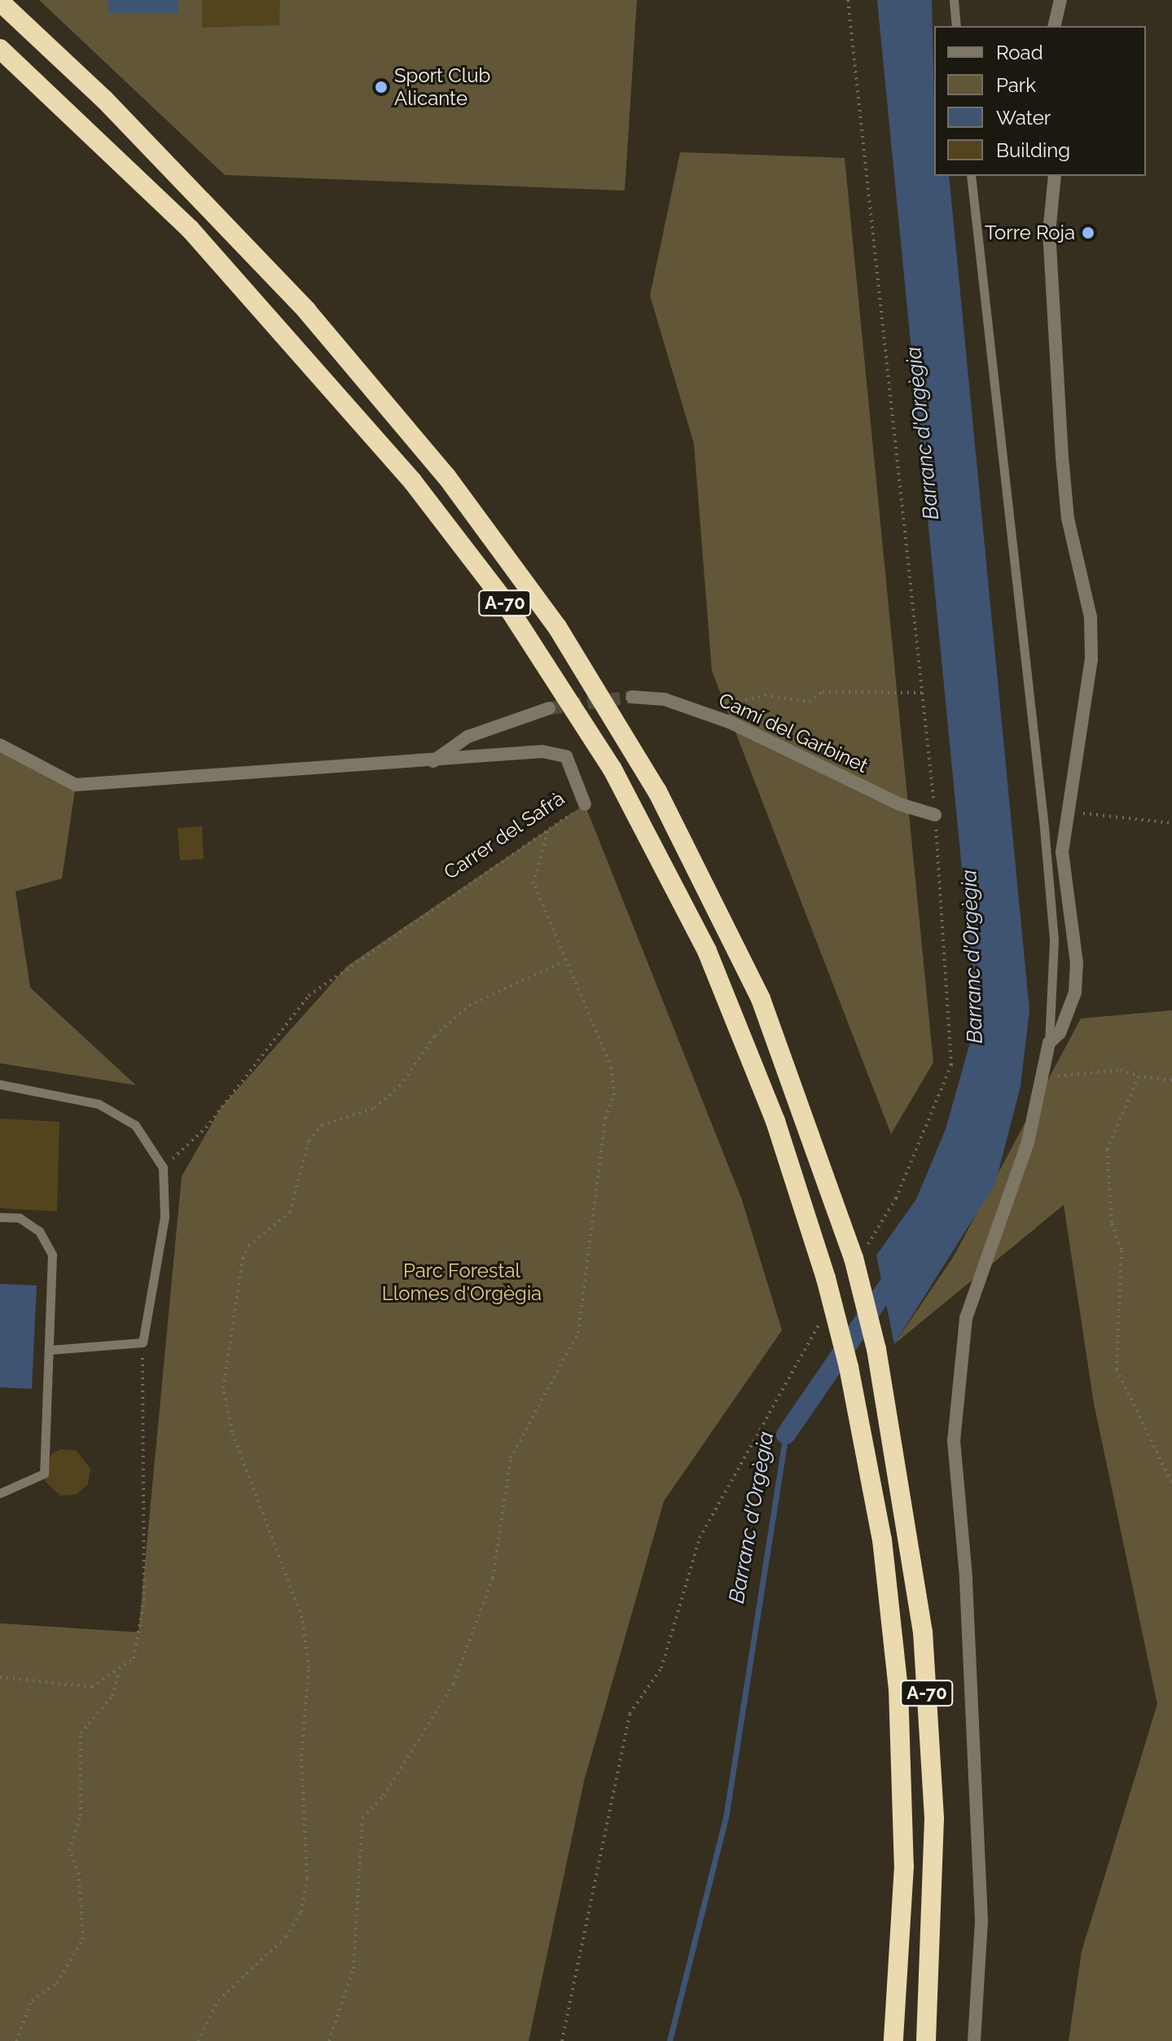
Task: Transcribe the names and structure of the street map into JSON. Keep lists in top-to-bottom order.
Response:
{
  "streets": {
    "highway": ["A-70"],
    "street": ["Camí del Garbinet", "Carrer del Safrà"]
  },
  "water": ["Barranc d'Orgègia"],
  "parks": ["Parc Forestal Llomes d'Orgègia"],
  "places": ["Sport Club Alicante", "Torre Roja"],
  "legend": [
    "Road",
    "Park",
    "Water",
    "Building"
  ]
}
